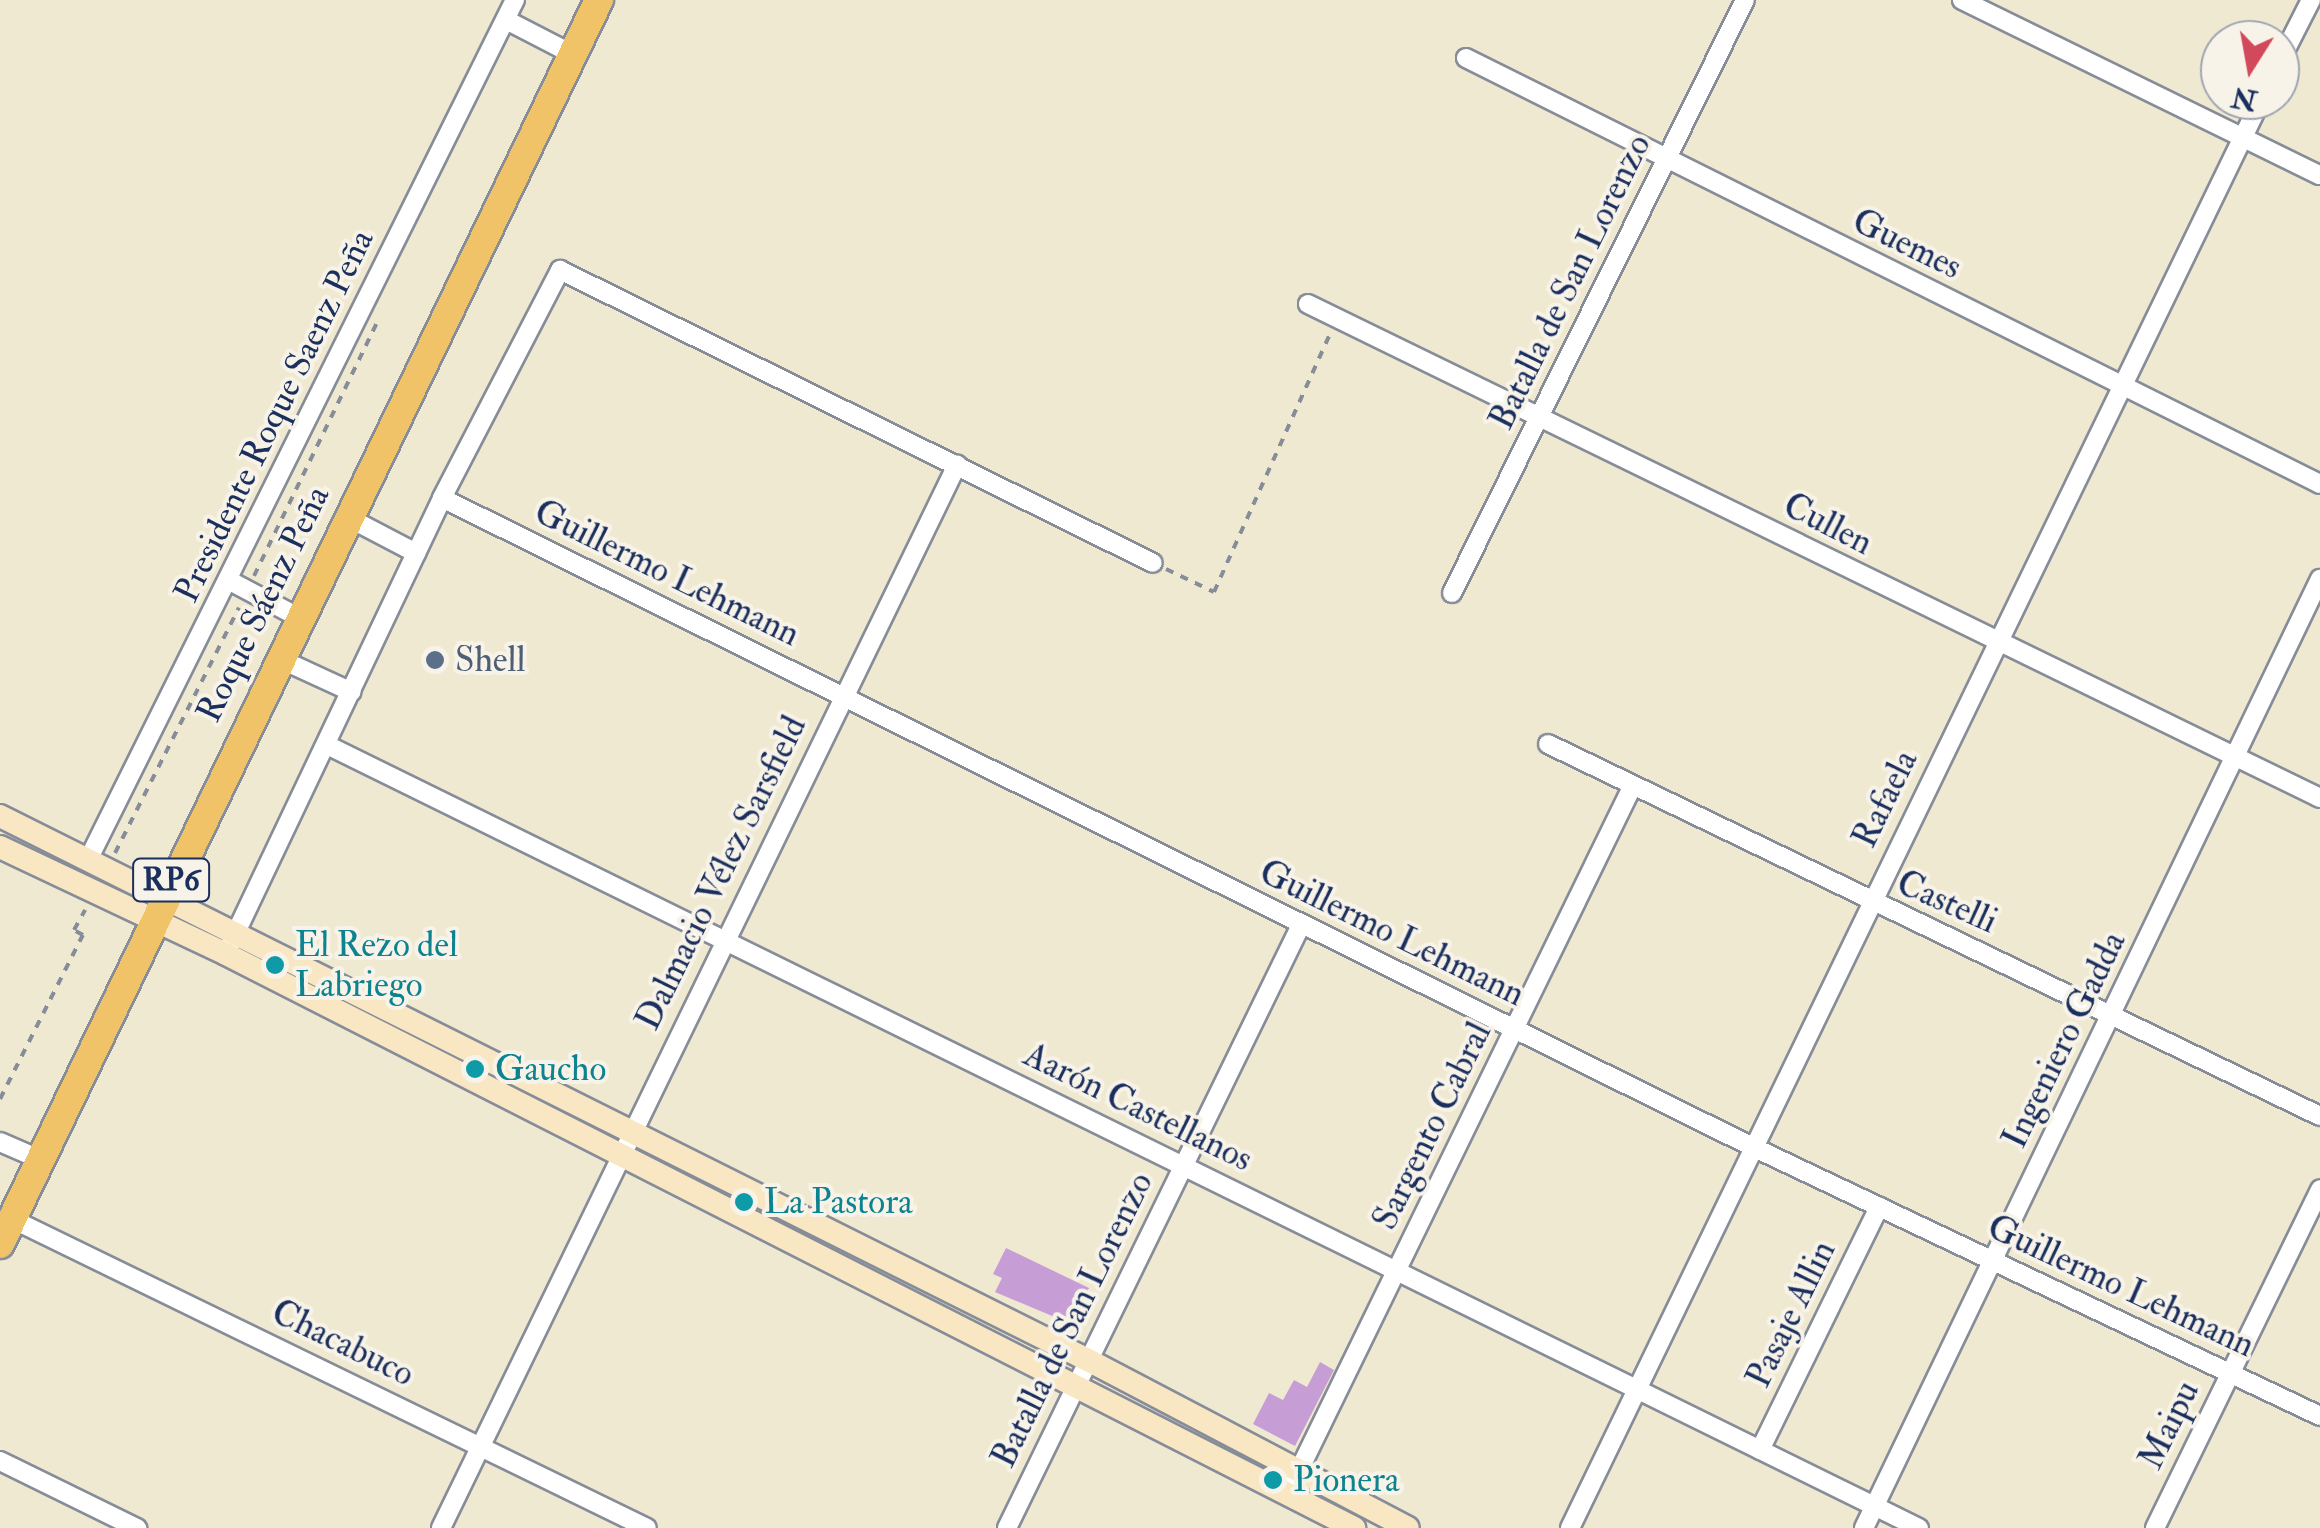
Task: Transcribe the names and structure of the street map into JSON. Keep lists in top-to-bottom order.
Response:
{
  "streets": {
    "main road": ["Roque Sáenz Peña", "RP6"],
    "street": [
      "Guemes",
      "Batalla de San Lorenzo",
      "Presidente Roque Saenz Peña",
      "Cullen",
      "Guillermo Lehmann",
      "Rafaela",
      "Dalmacio Vélez Sarsfield",
      "Castelli",
      "Ingeniero Gadda",
      "Aarón Castellanos",
      "Sargento Cabral",
      "Pasaje Allin",
      "Chacabuco",
      "Maipu"
    ]
  },
  "crossings": [
    ["Guemes", "Batalla de San Lorenzo"],
    ["Guemes", "Rafaela"],
    ["Batalla de San Lorenzo", "Cullen"],
    ["Batalla de San Lorenzo", "Guillermo Lehmann"],
    ["Batalla de San Lorenzo", "Aarón Castellanos"],
    ["Cullen", "Rafaela"],
    ["Cullen", "Ingeniero Gadda"],
    ["Guillermo Lehmann", "Rafaela"],
    ["Guillermo Lehmann", "Dalmacio Vélez Sarsfield"],
    ["Guillermo Lehmann", "Ingeniero Gadda"],
    ["Guillermo Lehmann", "Sargento Cabral"],
    ["Guillermo Lehmann", "Pasaje Allin"],
    ["Guillermo Lehmann", "Maipu"],
    ["Roque Sáenz Peña", "Chacabuco"],
    ["Rafaela", "Castelli"],
    ["Rafaela", "Aarón Castellanos"],
    ["Dalmacio Vélez Sarsfield", "Aarón Castellanos"],
    ["Dalmacio Vélez Sarsfield", "Chacabuco"],
    ["Castelli", "Ingeniero Gadda"],
    ["Castelli", "Sargento Cabral"],
    ["Ingeniero Gadda", "Aarón Castellanos"],
    ["Aarón Castellanos", "Sargento Cabral"],
    ["Aarón Castellanos", "Pasaje Allin"]
  ],
  "places": [
    "Shell",
    "El Rezo del Labriego",
    "Gaucho",
    "La Pastora",
    "Pionera"
  ],
  "north": "bottom"
}
